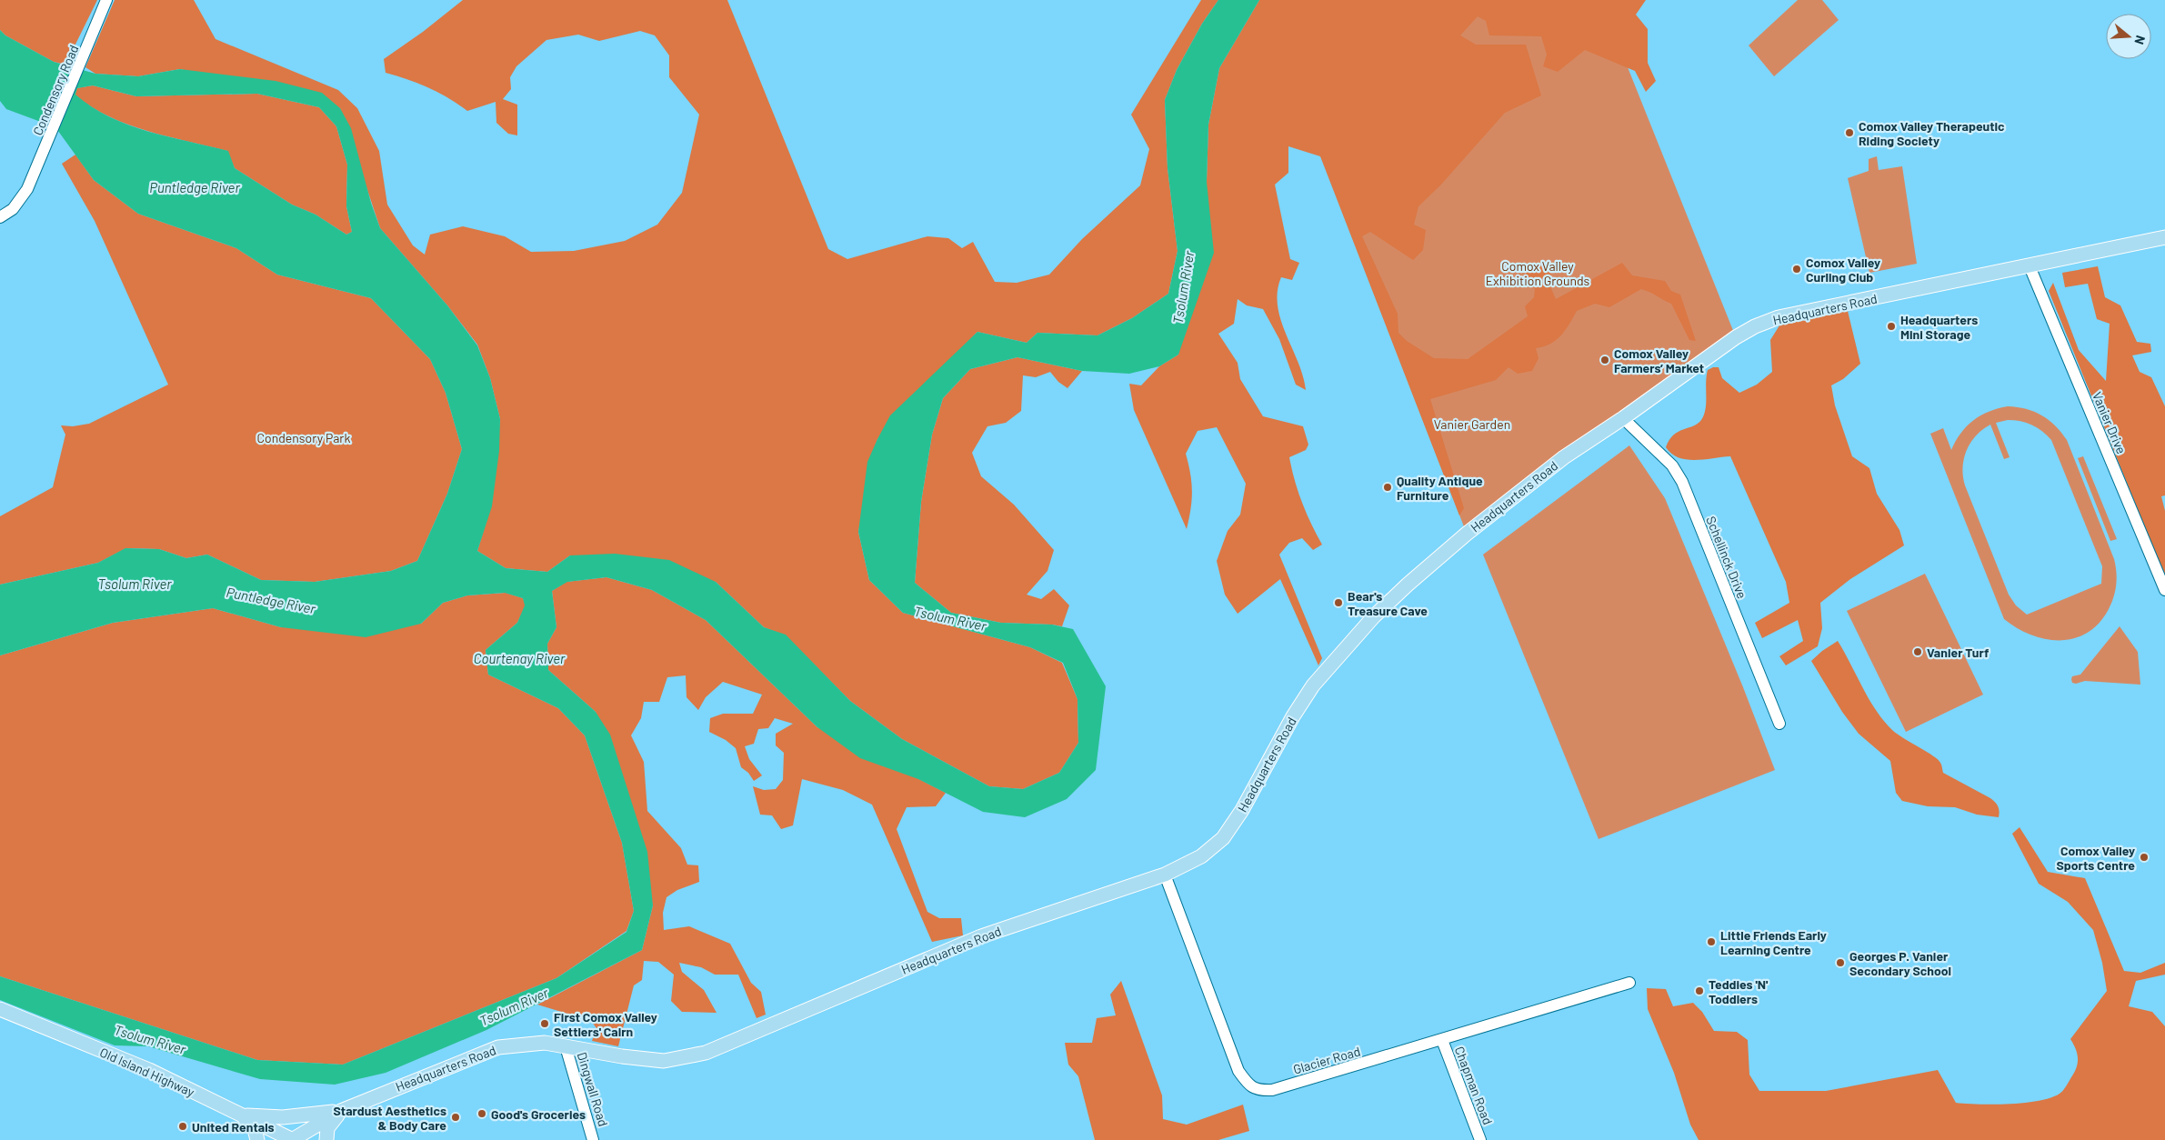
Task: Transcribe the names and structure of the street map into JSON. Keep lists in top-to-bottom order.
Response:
{
  "streets": {
    "main road": ["Headquarters Road", "Old Island Highway"],
    "street": [
      "Condensory Road",
      "Vanier Drive",
      "Schellinck Drive",
      "Glacier Road",
      "Chapman Road",
      "Dingwall Road"
    ]
  },
  "crossings": [
    ["Headquarters Road", "Vanier Drive"],
    ["Headquarters Road", "Schellinck Drive"],
    ["Headquarters Road", "Glacier Road"],
    ["Headquarters Road", "Old Island Highway"],
    ["Headquarters Road", "Dingwall Road"],
    ["Glacier Road", "Chapman Road"]
  ],
  "water": ["Puntledge River", "Tsolum River", "Courtenay River"],
  "parks": ["Comox Valley Exhibition Grounds", "Vanier Garden", "Condensory Park"],
  "places": [
    "Comox Valley Therapeutic Riding Society",
    "Comox Valley Curling Club",
    "Headquarters Mini Storage",
    "Comox Valley Farmers’ Market",
    "Quality Antique Furniture",
    "Bear's Treasure Cave",
    "Vanier Turf",
    "Comox Valley Sports Centre",
    "Little Friends Early Learning Centre",
    "Georges P. Vanier Secondary School",
    "Teddies 'N' Toddlers",
    "First Comox Valley Settlers' Cairn",
    "Good's Groceries",
    "Stardust Aesthetics & Body Care",
    "United Rentals"
  ],
  "north": "right"
}
